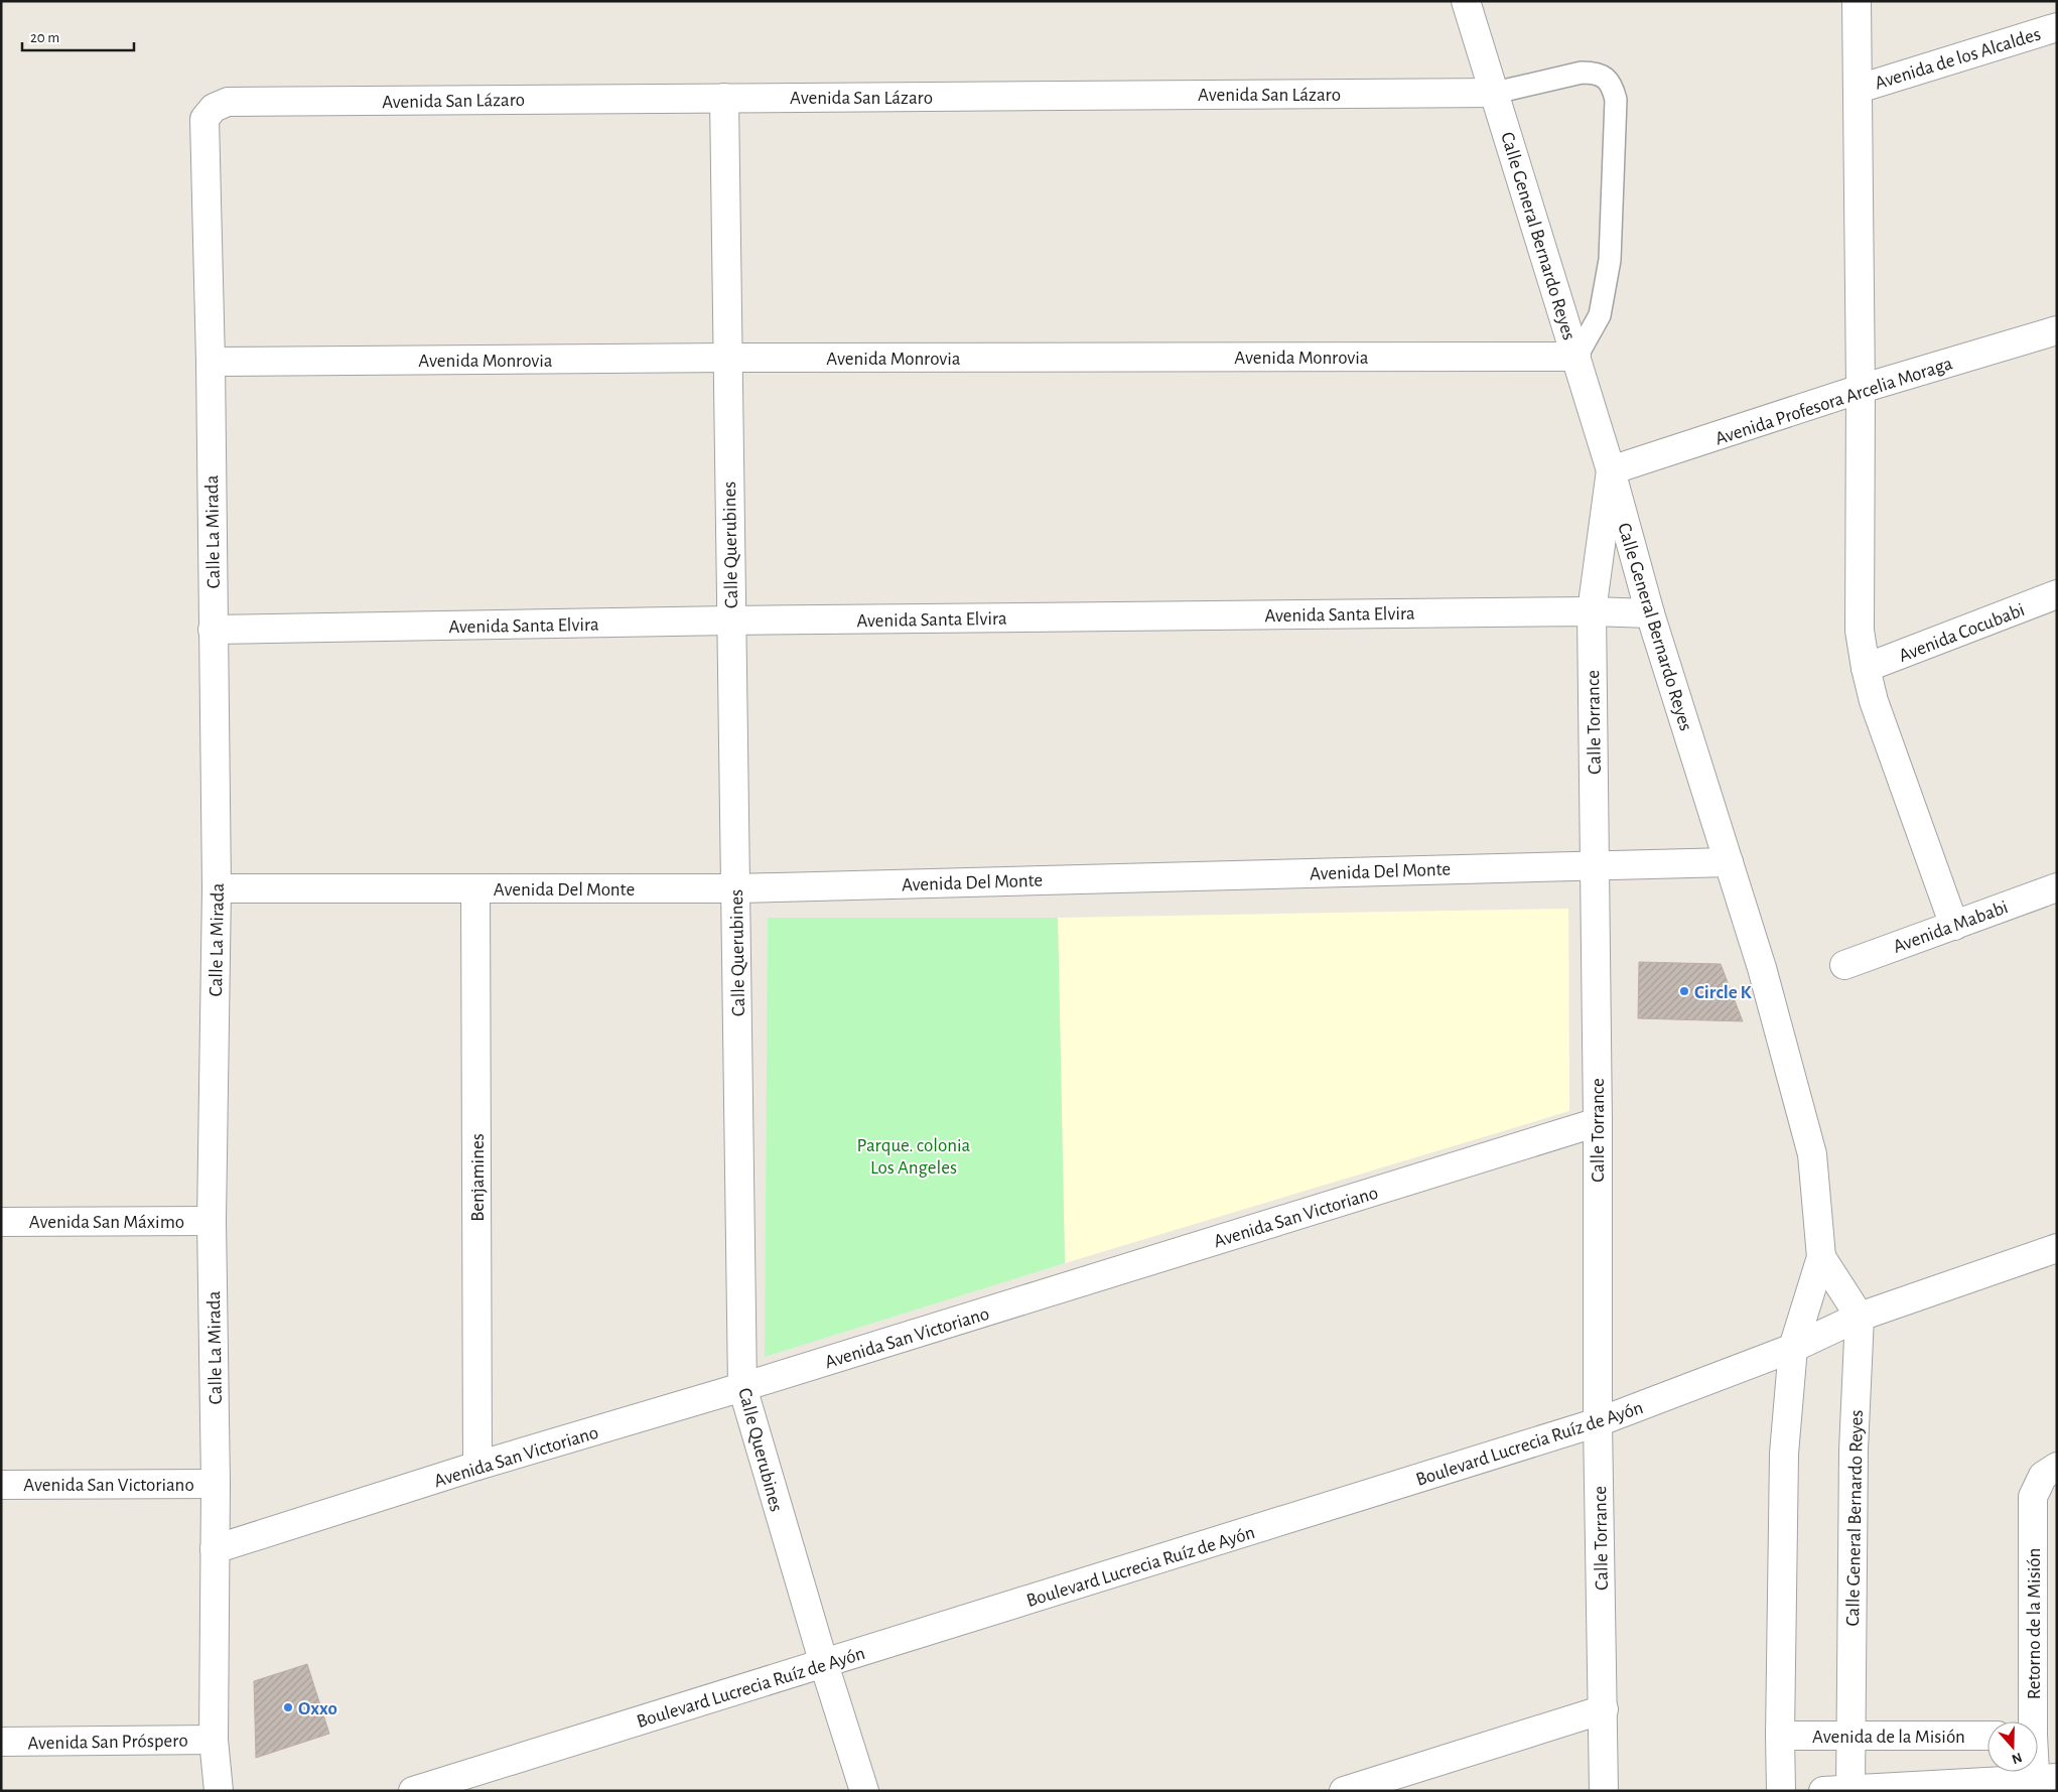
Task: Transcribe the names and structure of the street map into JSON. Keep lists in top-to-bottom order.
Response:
{
  "streets": {
    "street": [
      "Avenida de los Alcaldes",
      "Avenida San Lázaro",
      "Calle General Bernardo Reyes",
      "Avenida Monrovia",
      "Avenida Profesora Arcelia Moraga",
      "Calle La Mirada",
      "Calle Querubines",
      "Avenida Santa Elvira",
      "Avenida Cocubabi",
      "Calle Torrance",
      "Avenida Del Monte",
      "Avenida Mababi",
      "Benjamines",
      "Avenida San Victoriano",
      "Avenida San Máximo",
      "Boulevard Lucrecia Ruíz de Ayón",
      "Retorno de la Misión",
      "Avenida de la Misión",
      "Avenida San Próspero"
    ]
  },
  "crossings": [
    ["Avenida San Lázaro", "Calle General Bernardo Reyes"],
    ["Avenida San Lázaro", "Calle La Mirada"],
    ["Avenida San Lázaro", "Calle Querubines"],
    ["Calle General Bernardo Reyes", "Avenida Monrovia"],
    ["Calle General Bernardo Reyes", "Avenida Profesora Arcelia Moraga"],
    ["Calle General Bernardo Reyes", "Avenida Santa Elvira"],
    ["Calle General Bernardo Reyes", "Calle Torrance"],
    ["Calle General Bernardo Reyes", "Avenida Del Monte"],
    ["Calle General Bernardo Reyes", "Boulevard Lucrecia Ruíz de Ayón"],
    ["Calle General Bernardo Reyes", "Avenida de la Misión"],
    ["Avenida Monrovia", "Calle La Mirada"],
    ["Avenida Monrovia", "Calle Querubines"],
    ["Avenida Profesora Arcelia Moraga", "Calle Torrance"],
    ["Calle La Mirada", "Avenida Santa Elvira"],
    ["Calle La Mirada", "Avenida Del Monte"],
    ["Calle La Mirada", "Avenida San Victoriano"],
    ["Calle La Mirada", "Avenida San Máximo"],
    ["Calle La Mirada", "Avenida San Próspero"],
    ["Calle Querubines", "Avenida Santa Elvira"],
    ["Calle Querubines", "Avenida Del Monte"],
    ["Calle Querubines", "Avenida San Victoriano"],
    ["Calle Querubines", "Boulevard Lucrecia Ruíz de Ayón"],
    ["Avenida Santa Elvira", "Calle Torrance"],
    ["Calle Torrance", "Avenida Del Monte"],
    ["Calle Torrance", "Avenida San Victoriano"],
    ["Calle Torrance", "Boulevard Lucrecia Ruíz de Ayón"],
    ["Avenida Del Monte", "Benjamines"],
    ["Benjamines", "Avenida San Victoriano"]
  ],
  "parks": ["Parque. colonia Los Angeles"],
  "places": ["Circle K", "Oxxo"],
  "scale_bar": "20 m",
  "north": "bottom"
}
